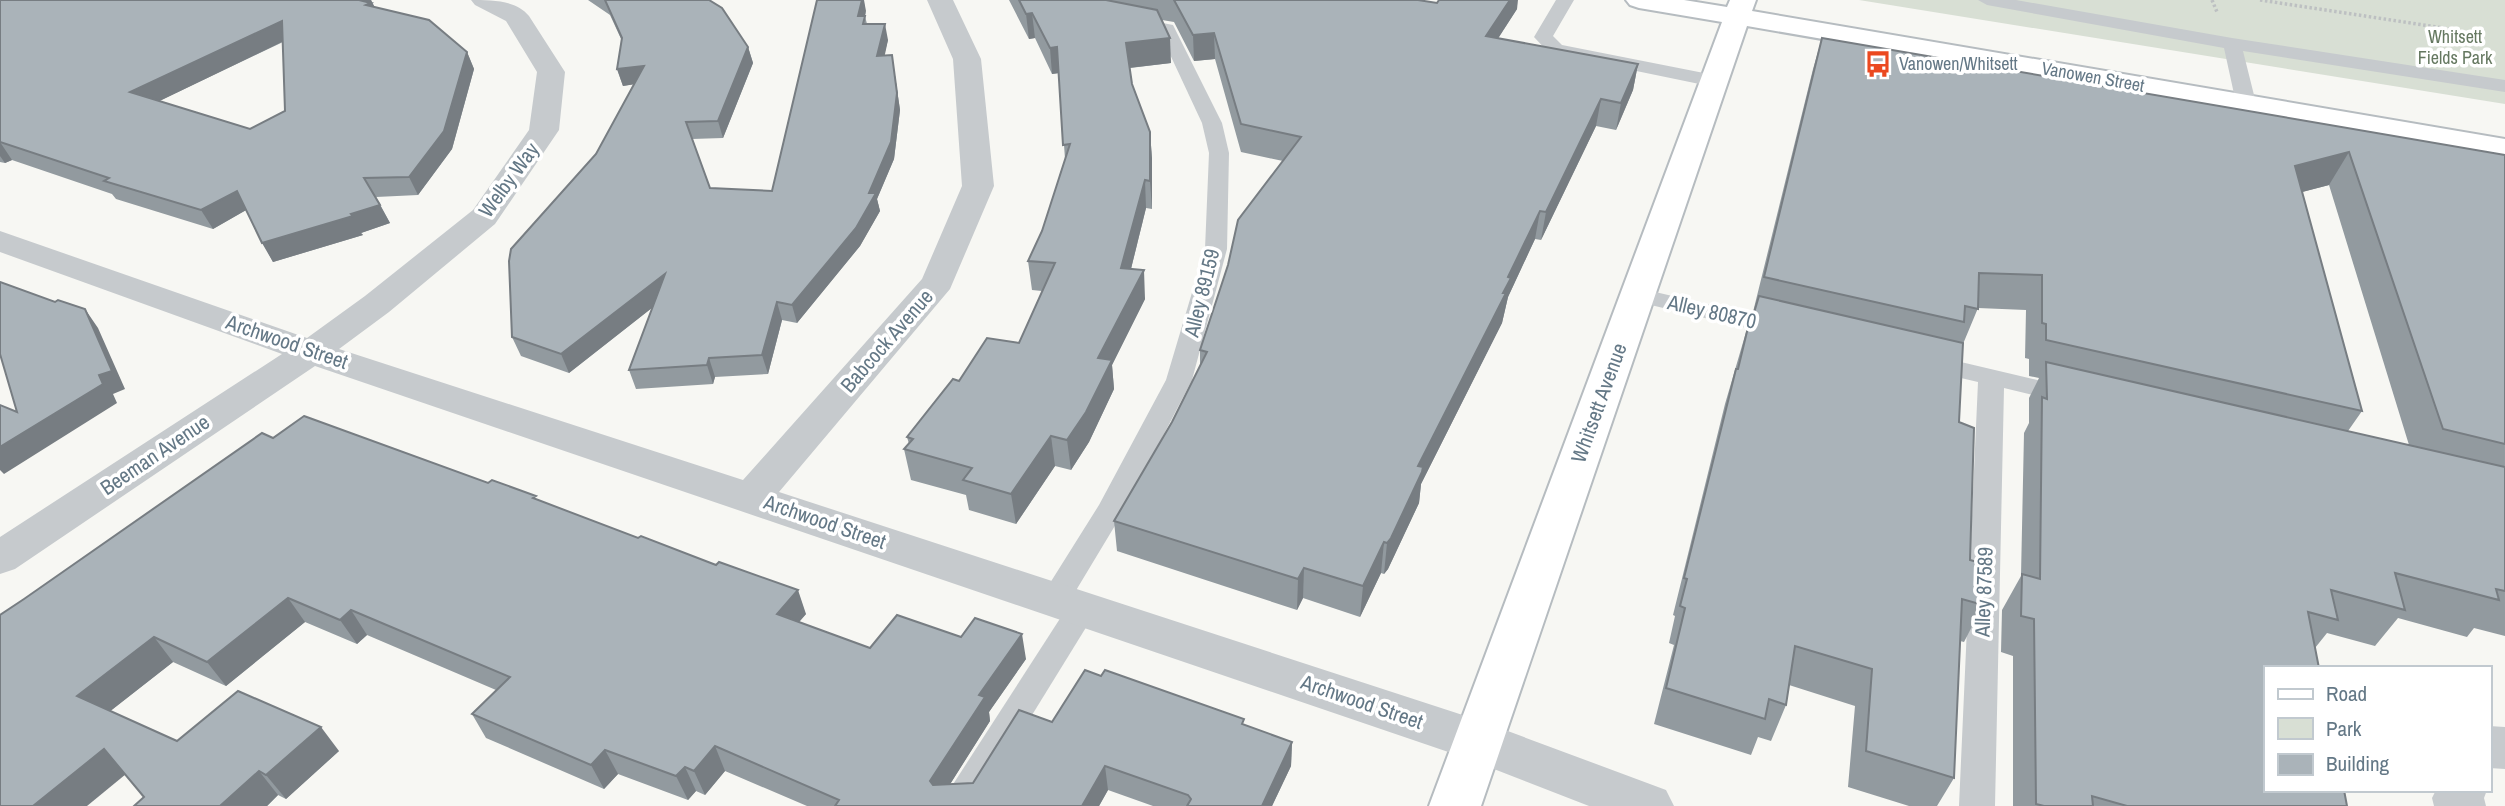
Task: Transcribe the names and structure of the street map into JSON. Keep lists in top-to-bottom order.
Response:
{
  "streets": {
    "main road": ["Vanowen Street", "Whitsett Avenue"],
    "street": [
      "Welby Way",
      "Babcock Avenue",
      "Archwood Street",
      "Beeman Avenue"
    ],
    "lane": ["Alley 89159", "Alley 80870", "Alley 87589"]
  },
  "crossings": [
    ["Vanowen Street", "Whitsett Avenue"],
    ["Welby Way", "Archwood Street"],
    ["Welby Way", "Beeman Avenue"],
    ["Alley 89159", "Archwood Street"],
    ["Alley 80870", "Whitsett Avenue"],
    ["Babcock Avenue", "Archwood Street"],
    ["Archwood Street", "Whitsett Avenue"],
    ["Archwood Street", "Beeman Avenue"]
  ],
  "parks": ["Whitsett Fields Park"],
  "places": {
    "bus stop": ["Vanowen/Whitsett"]
  },
  "legend": ["Road", "Park", "Building"]
}
